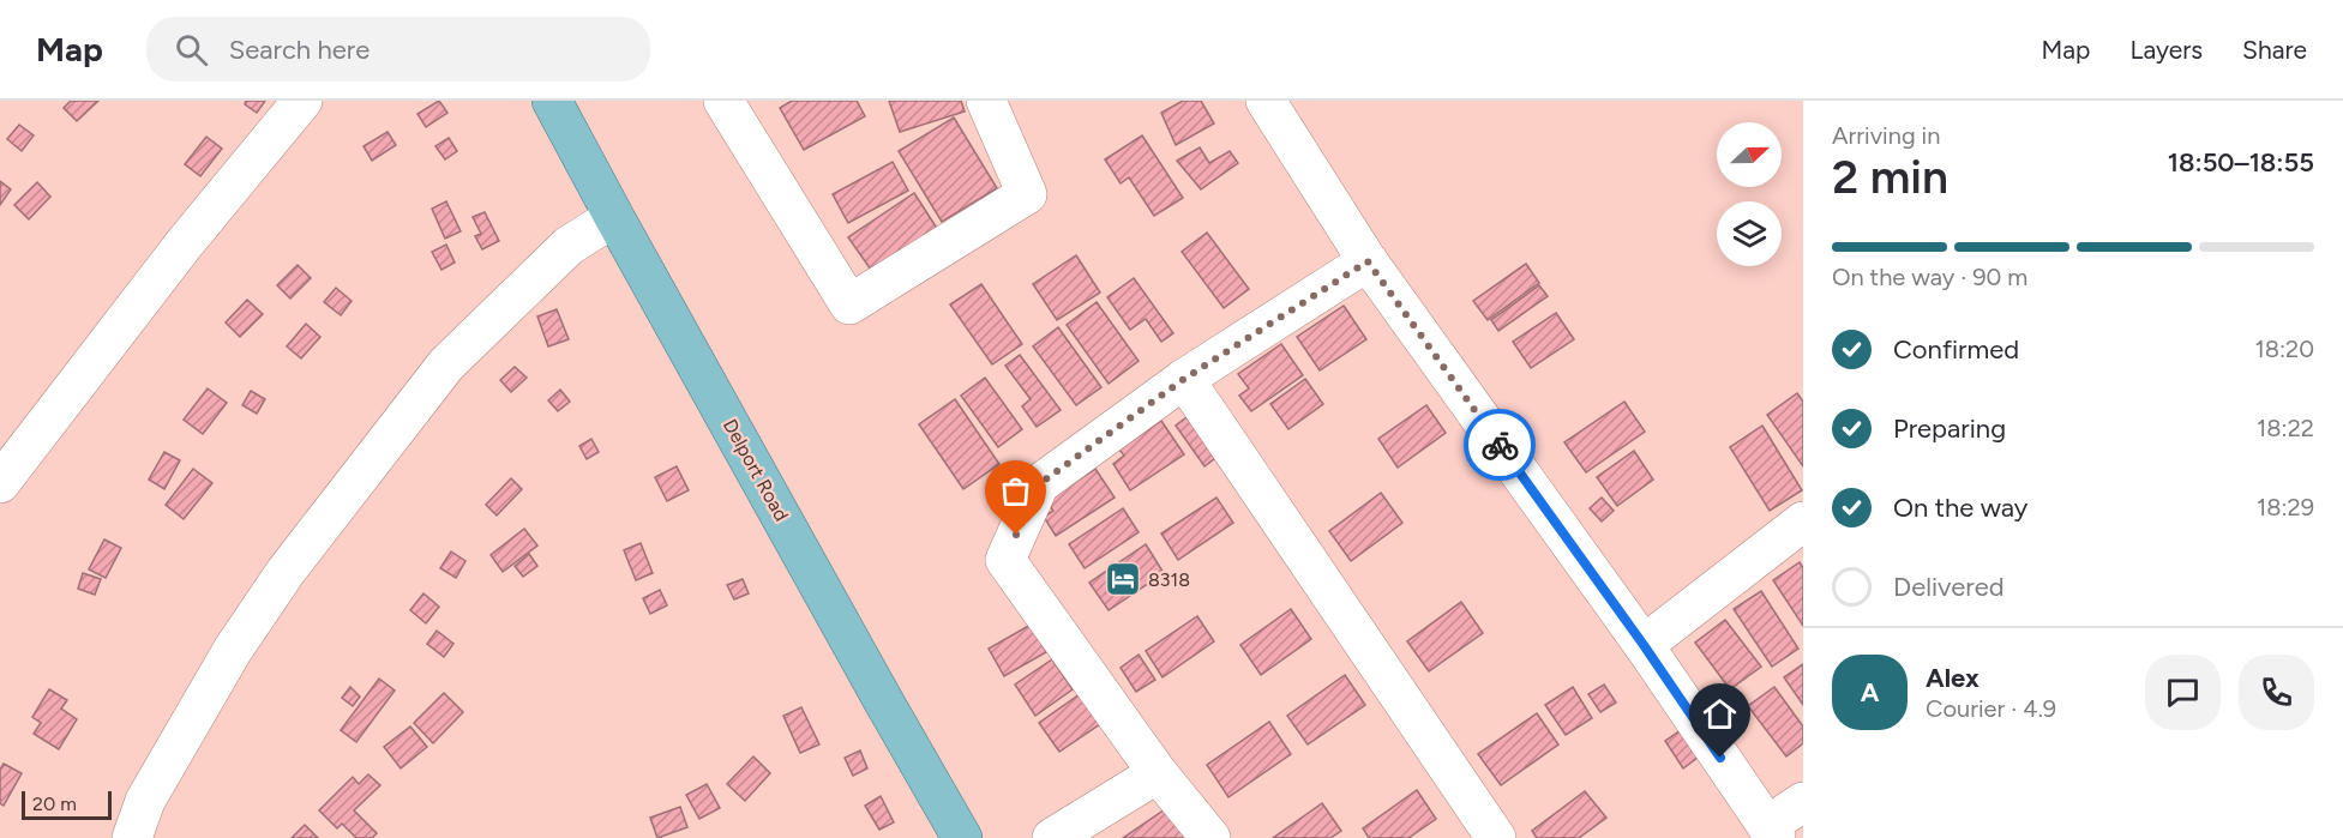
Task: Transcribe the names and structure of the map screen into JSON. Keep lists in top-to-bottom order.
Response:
{
  "streets": {
    "main road": ["Delport Road"]
  },
  "places": {
    "hotel": ["8318"]
  },
  "scale_bar": "20 m",
  "north": "right",
  "page": {
    "header": "Map",
    "search": "Search here",
    "nav": ["Map", "Layers", "Share"],
    "heading": ["2 min", "Arriving in", "18:50–18:55"],
    "panel": ["Alex", "Courier · 4.9"],
    "bar": "On the way · 90 m",
    "list": [
      ["Confirmed", "18:20"],
      ["Preparing", "18:22"],
      ["On the way", "18:29"],
      "Delivered"
    ],
    "round": "A",
    "scale": "20 m"
  }
}
